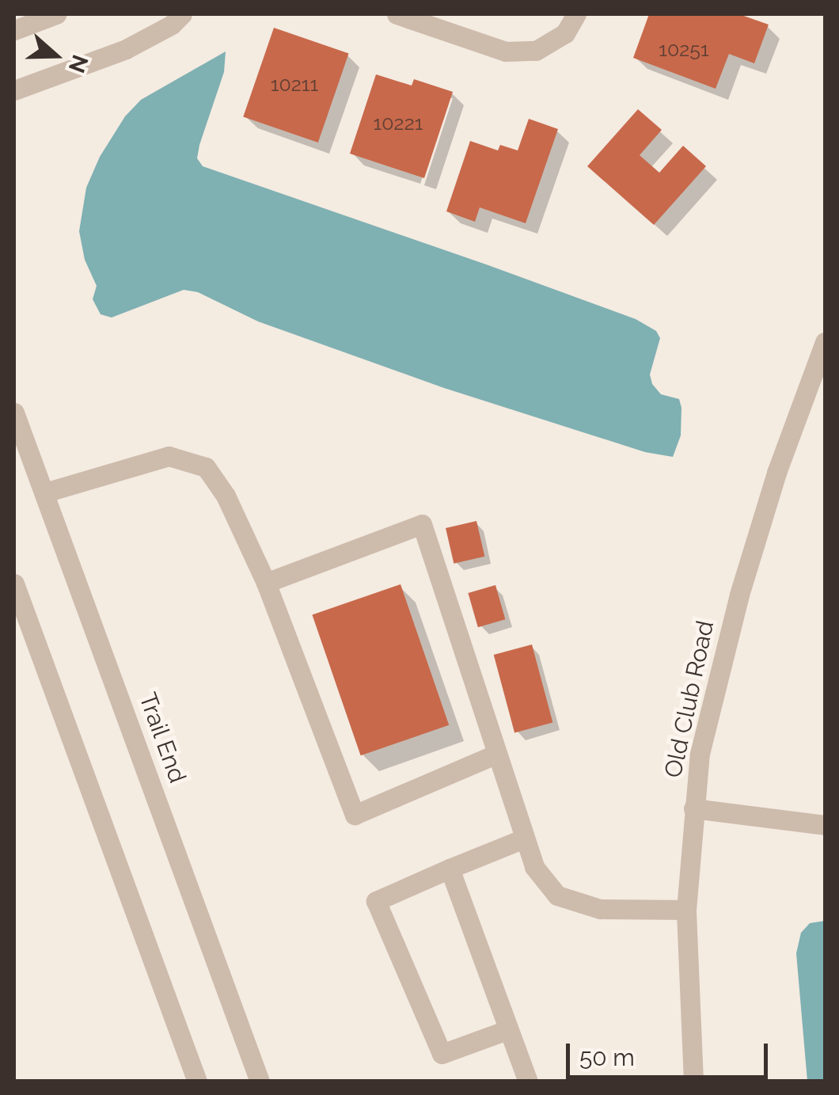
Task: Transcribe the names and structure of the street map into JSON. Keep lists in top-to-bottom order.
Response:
{
  "streets": {
    "street": ["Old Club Road", "Trail End"]
  },
  "house_numbers": ["10251", "10211", "10221"],
  "scale_bar": "50 m",
  "north": "right"
}
